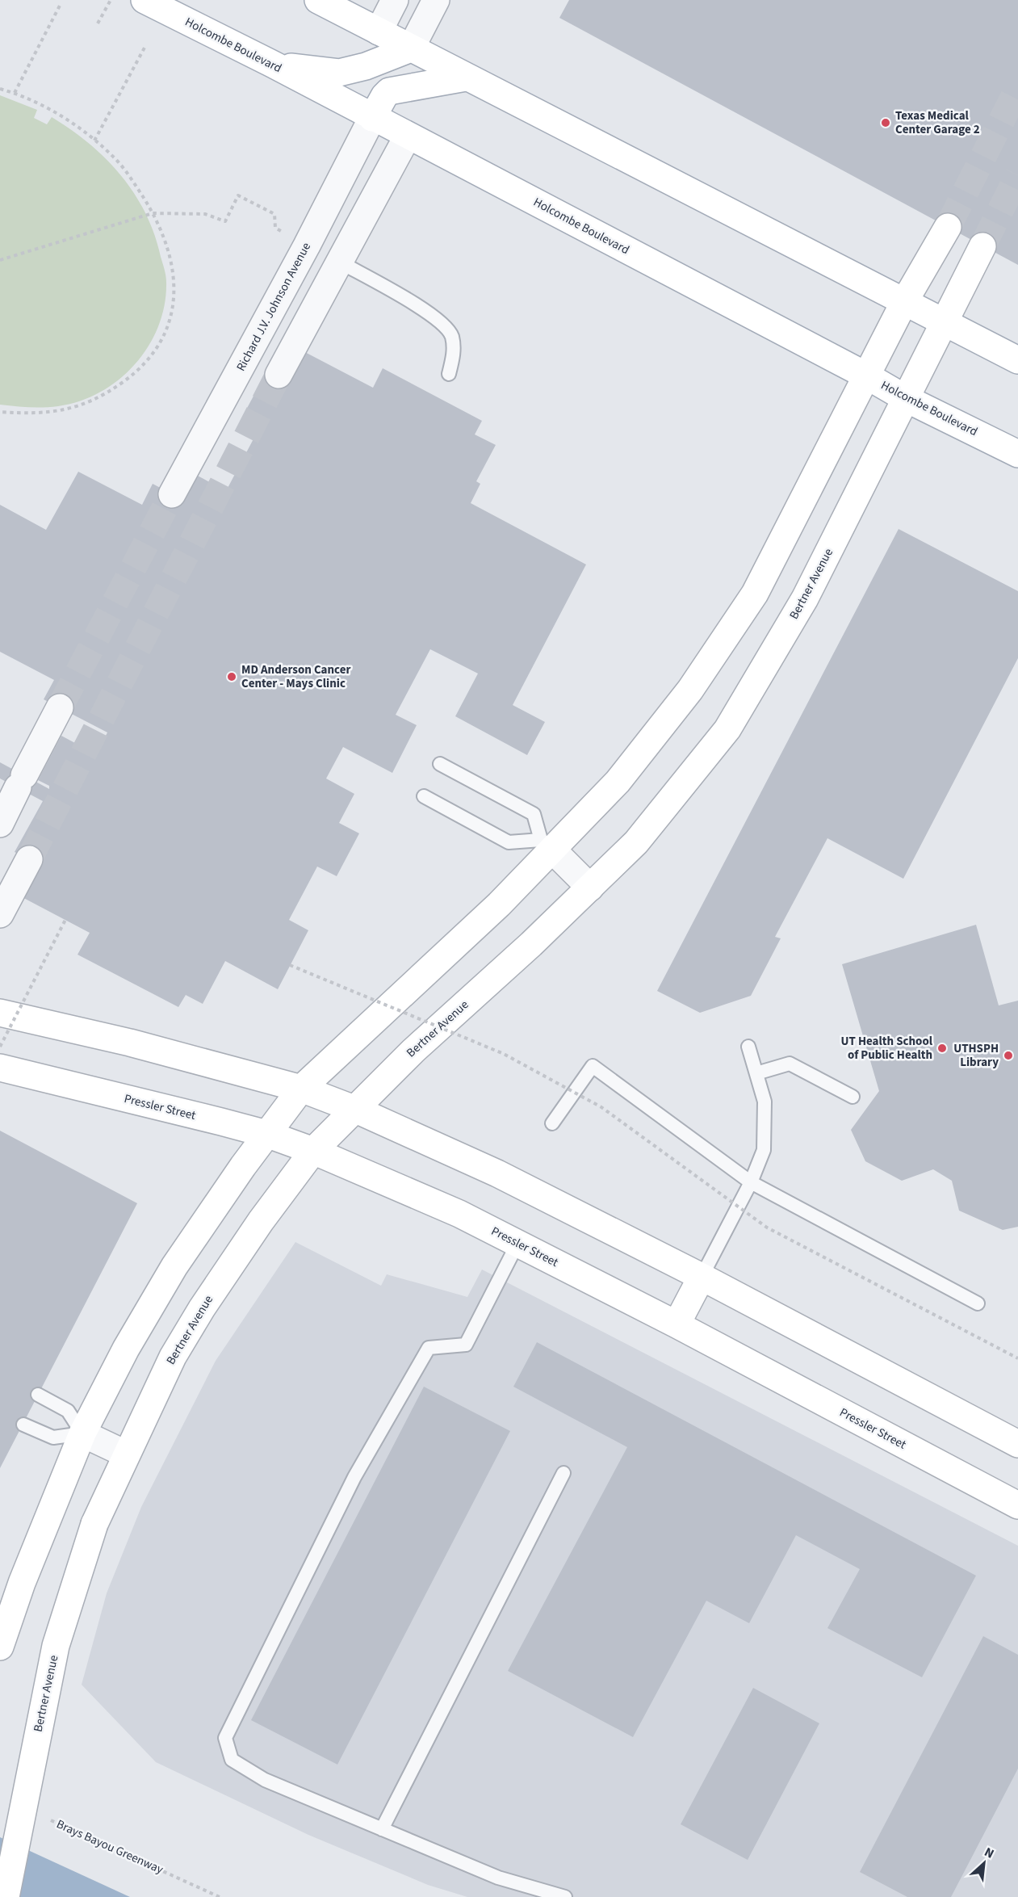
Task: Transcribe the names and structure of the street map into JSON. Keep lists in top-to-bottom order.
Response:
{
  "streets": {
    "street": [
      "Holcombe Boulevard",
      "Richard J.V. Johnson Avenue",
      "Bertner Avenue",
      "Pressler Street"
    ],
    "path": ["Brays Bayou Greenway"]
  },
  "crossings": [
    ["Holcombe Boulevard", "Richard J.V. Johnson Avenue"],
    ["Holcombe Boulevard", "Bertner Avenue"],
    ["Bertner Avenue", "Pressler Street"]
  ],
  "places": [
    "Texas Medical Center Garage 2",
    "MD Anderson Cancer Center - Mays Clinic",
    "UT Health School of Public Health",
    "UTHSPH Library"
  ],
  "north": "top right"
}
